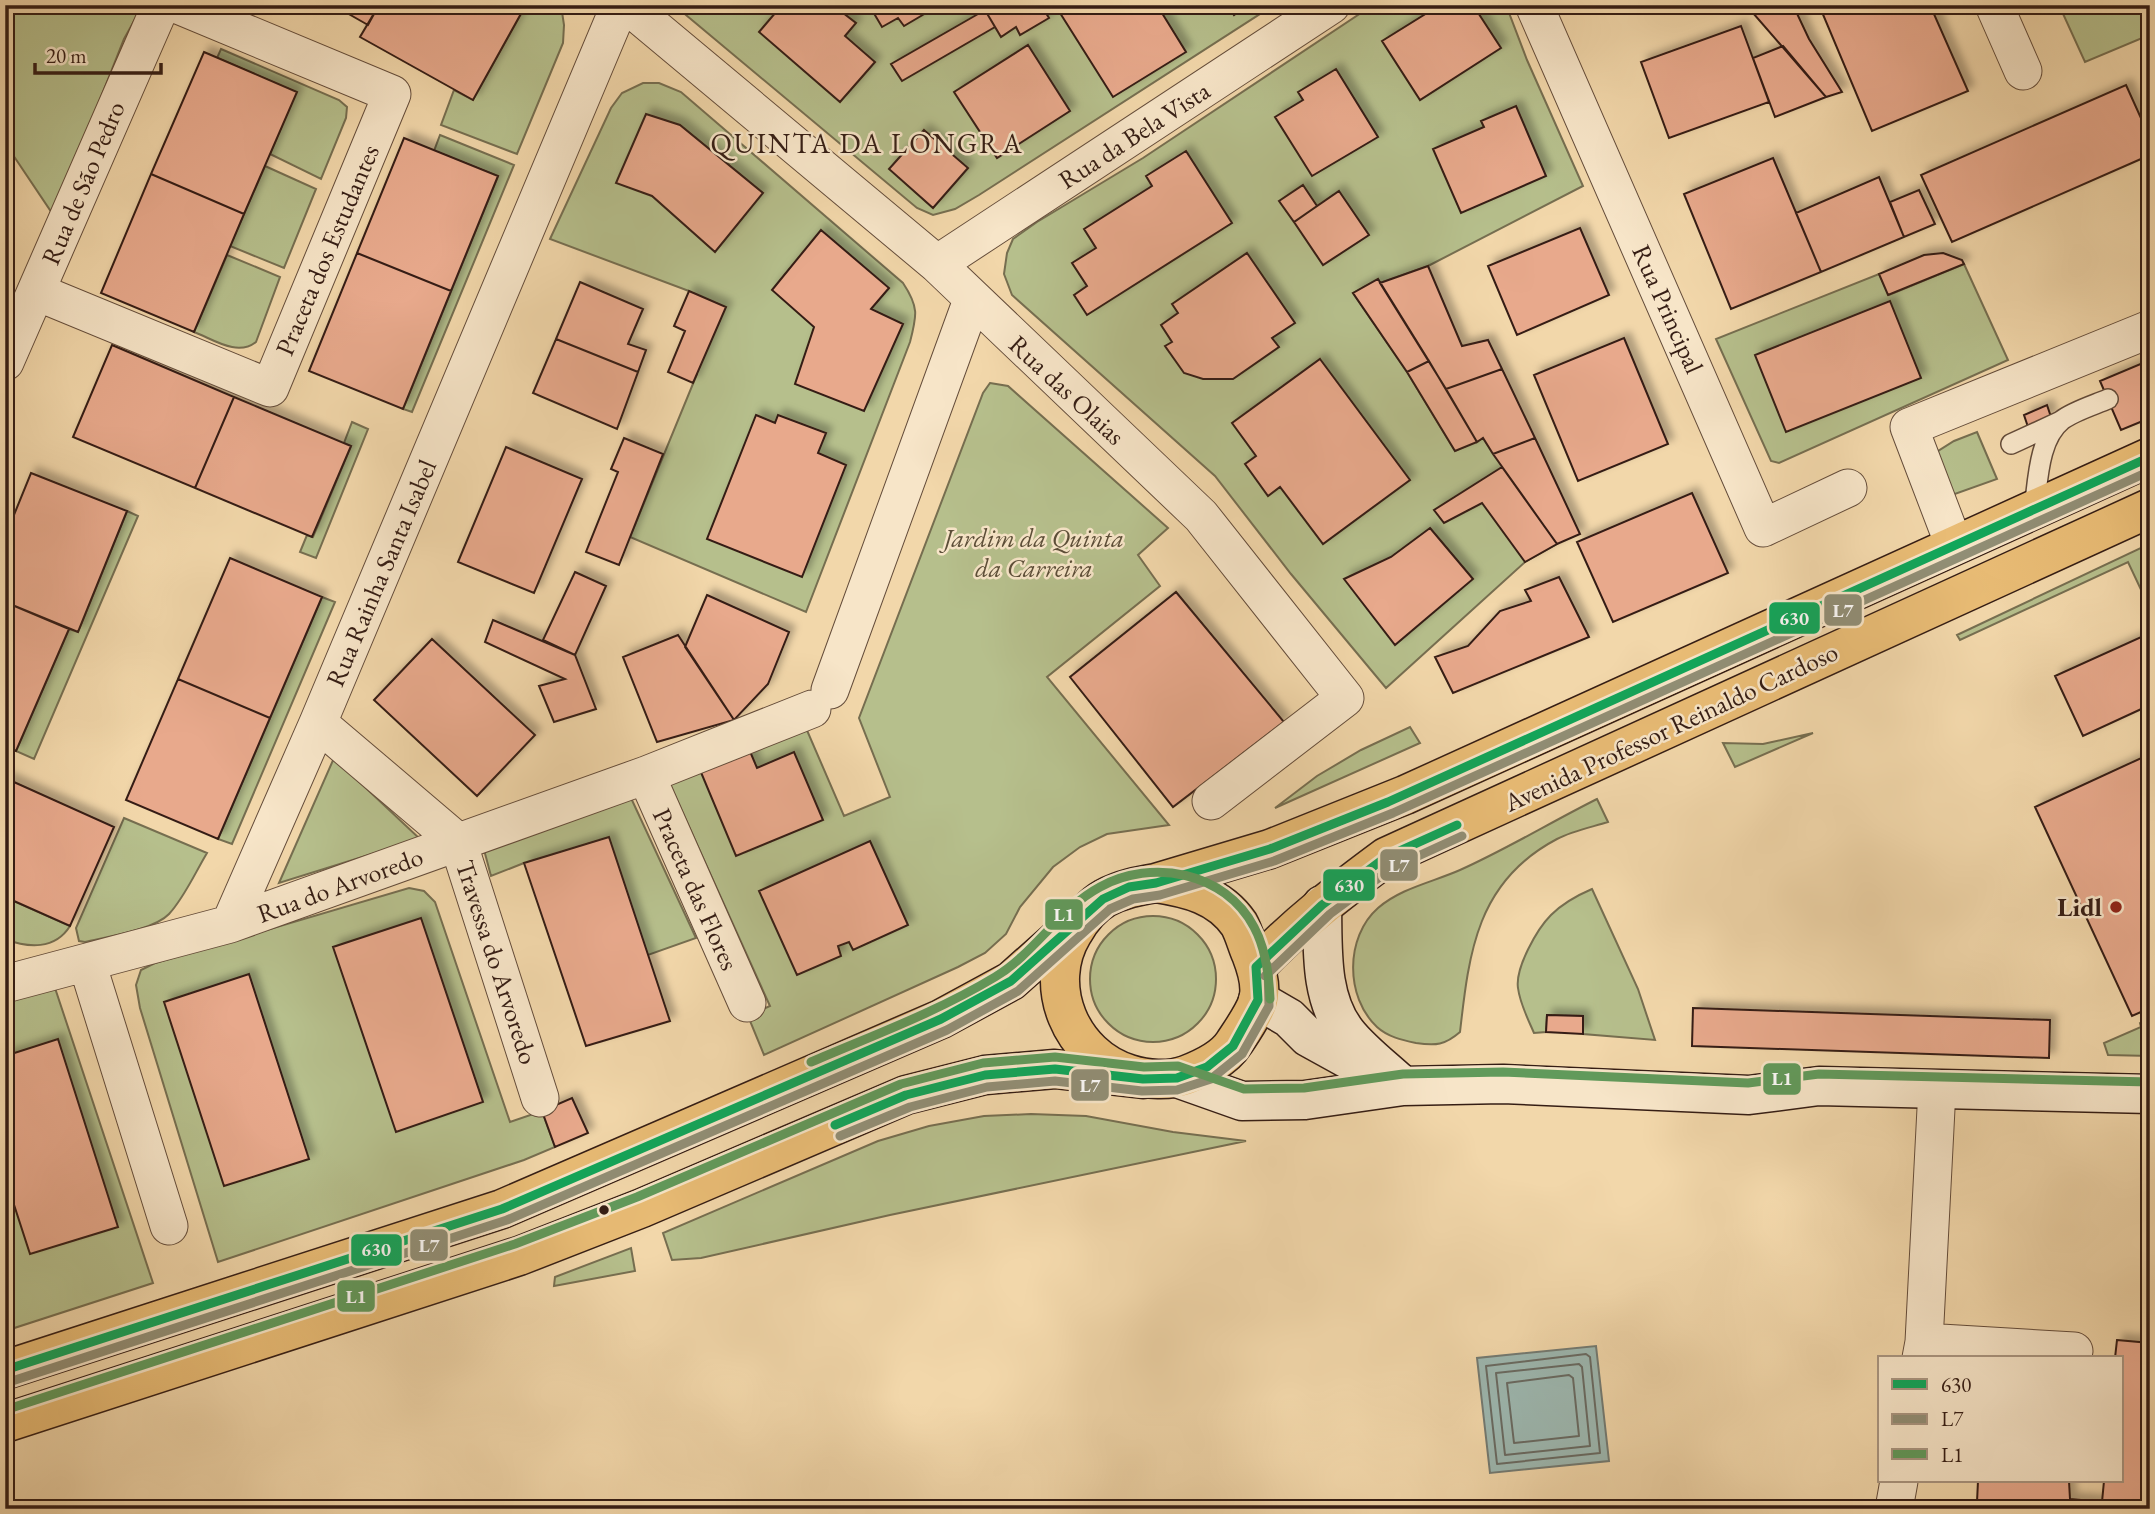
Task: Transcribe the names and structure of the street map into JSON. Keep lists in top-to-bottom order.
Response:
{
  "streets": {
    "main road": ["Avenida Professor Reinaldo Cardoso"],
    "street": [
      "Rua da Bela Vista",
      "Rua de São Pedro",
      "Praceta dos Estudantes",
      "Rua Principal",
      "Rua das Olaias",
      "Rua Rainha Santa Isabel",
      "Rua do Arvoredo",
      "Praceta das Flores",
      "Travessa do Arvoredo"
    ]
  },
  "crossings": [
    ["Rua da Bela Vista", "Rua das Olaias"],
    ["Rua de São Pedro", "Praceta dos Estudantes"],
    ["Rua das Olaias", "Rua do Arvoredo"],
    ["Rua Rainha Santa Isabel", "Rua do Arvoredo"],
    ["Rua Rainha Santa Isabel", "Travessa do Arvoredo"],
    ["Rua do Arvoredo", "Praceta das Flores"],
    ["Rua do Arvoredo", "Travessa do Arvoredo"]
  ],
  "districts": ["QUINTA DA LONGRA"],
  "parks": ["Jardim da Quinta da Carreira"],
  "places": ["Lidl"],
  "lines": ["transit line 630", "transit line L7", "transit line L1"],
  "legend": ["630", "L7", "L1"],
  "scale_bar": "20 m"
}
